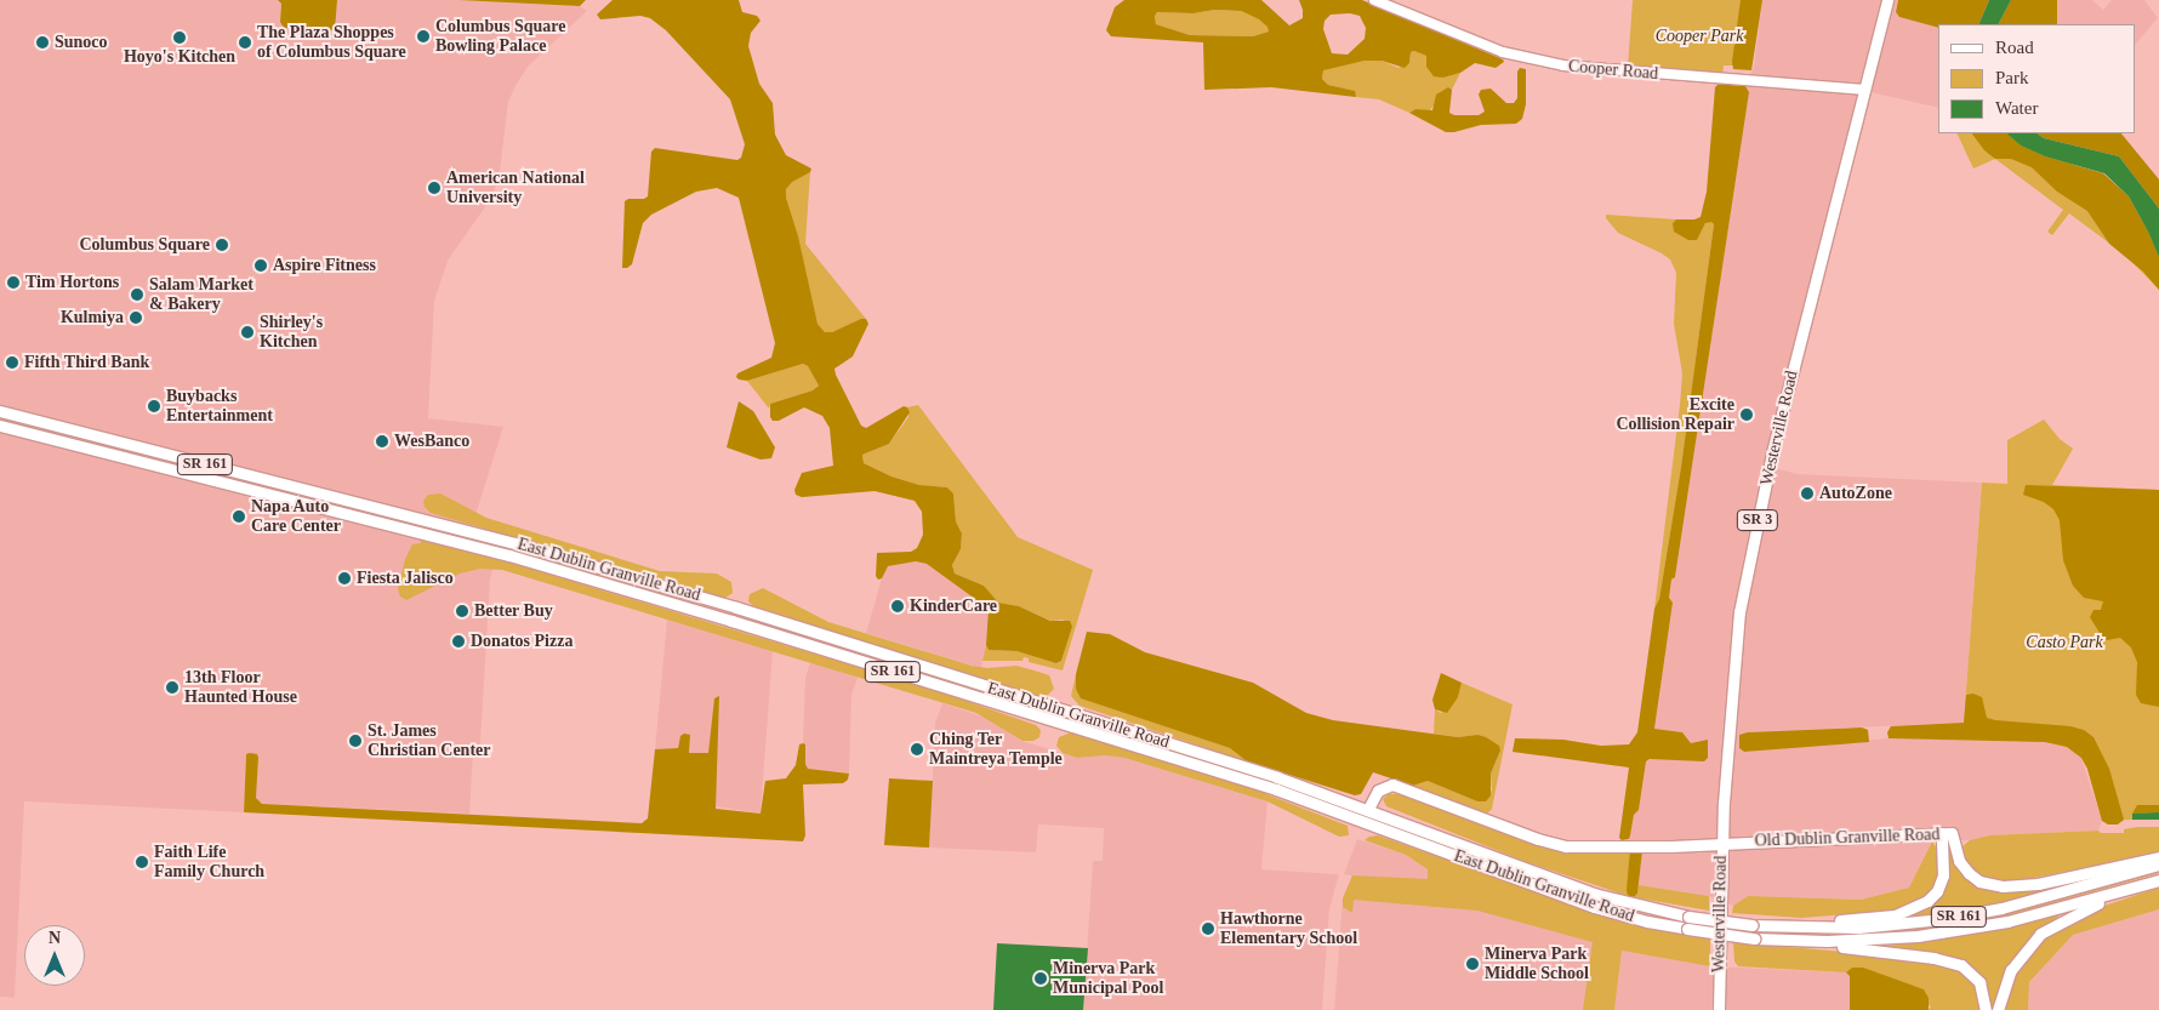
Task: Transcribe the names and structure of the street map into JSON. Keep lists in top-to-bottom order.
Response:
{
  "streets": {
    "main road": [
      "Westerville Road",
      "SR 161",
      "SR 3",
      "East Dublin Granville Road",
      "Old Dublin Granville Road"
    ],
    "street": ["Cooper Road"]
  },
  "crossings": [
    ["Cooper Road", "Westerville Road"],
    ["Westerville Road", "Old Dublin Granville Road"],
    ["East Dublin Granville Road", "Old Dublin Granville Road"]
  ],
  "parks": ["Cooper Park", "Casto Park"],
  "places": [
    "Columbus Square Bowling Palace",
    "Hoyo's Kitchen",
    "Sunoco",
    "The Plaza Shoppes of Columbus Square",
    "American National University",
    "Columbus Square",
    "Aspire Fitness",
    "Tim Hortons",
    "Salam Market & Bakery",
    "Kulmiya",
    "Shirley's Kitchen",
    "Fifth Third Bank",
    "Buybacks Entertainment",
    "Excite Collision Repair",
    "WesBanco",
    "AutoZone",
    "Napa Auto Care Center",
    "Fiesta Jalisco",
    "KinderCare",
    "Better Buy",
    "Donatos Pizza",
    "13th Floor Haunted House",
    "St. James Christian Center",
    "Ching Ter Maintreya Temple",
    "Faith Life Family Church",
    "Hawthorne Elementary School",
    "Minerva Park Middle School",
    "Minerva Park Municipal Pool"
  ],
  "legend": ["Road", "Park", "Water"],
  "north": "top"
}
